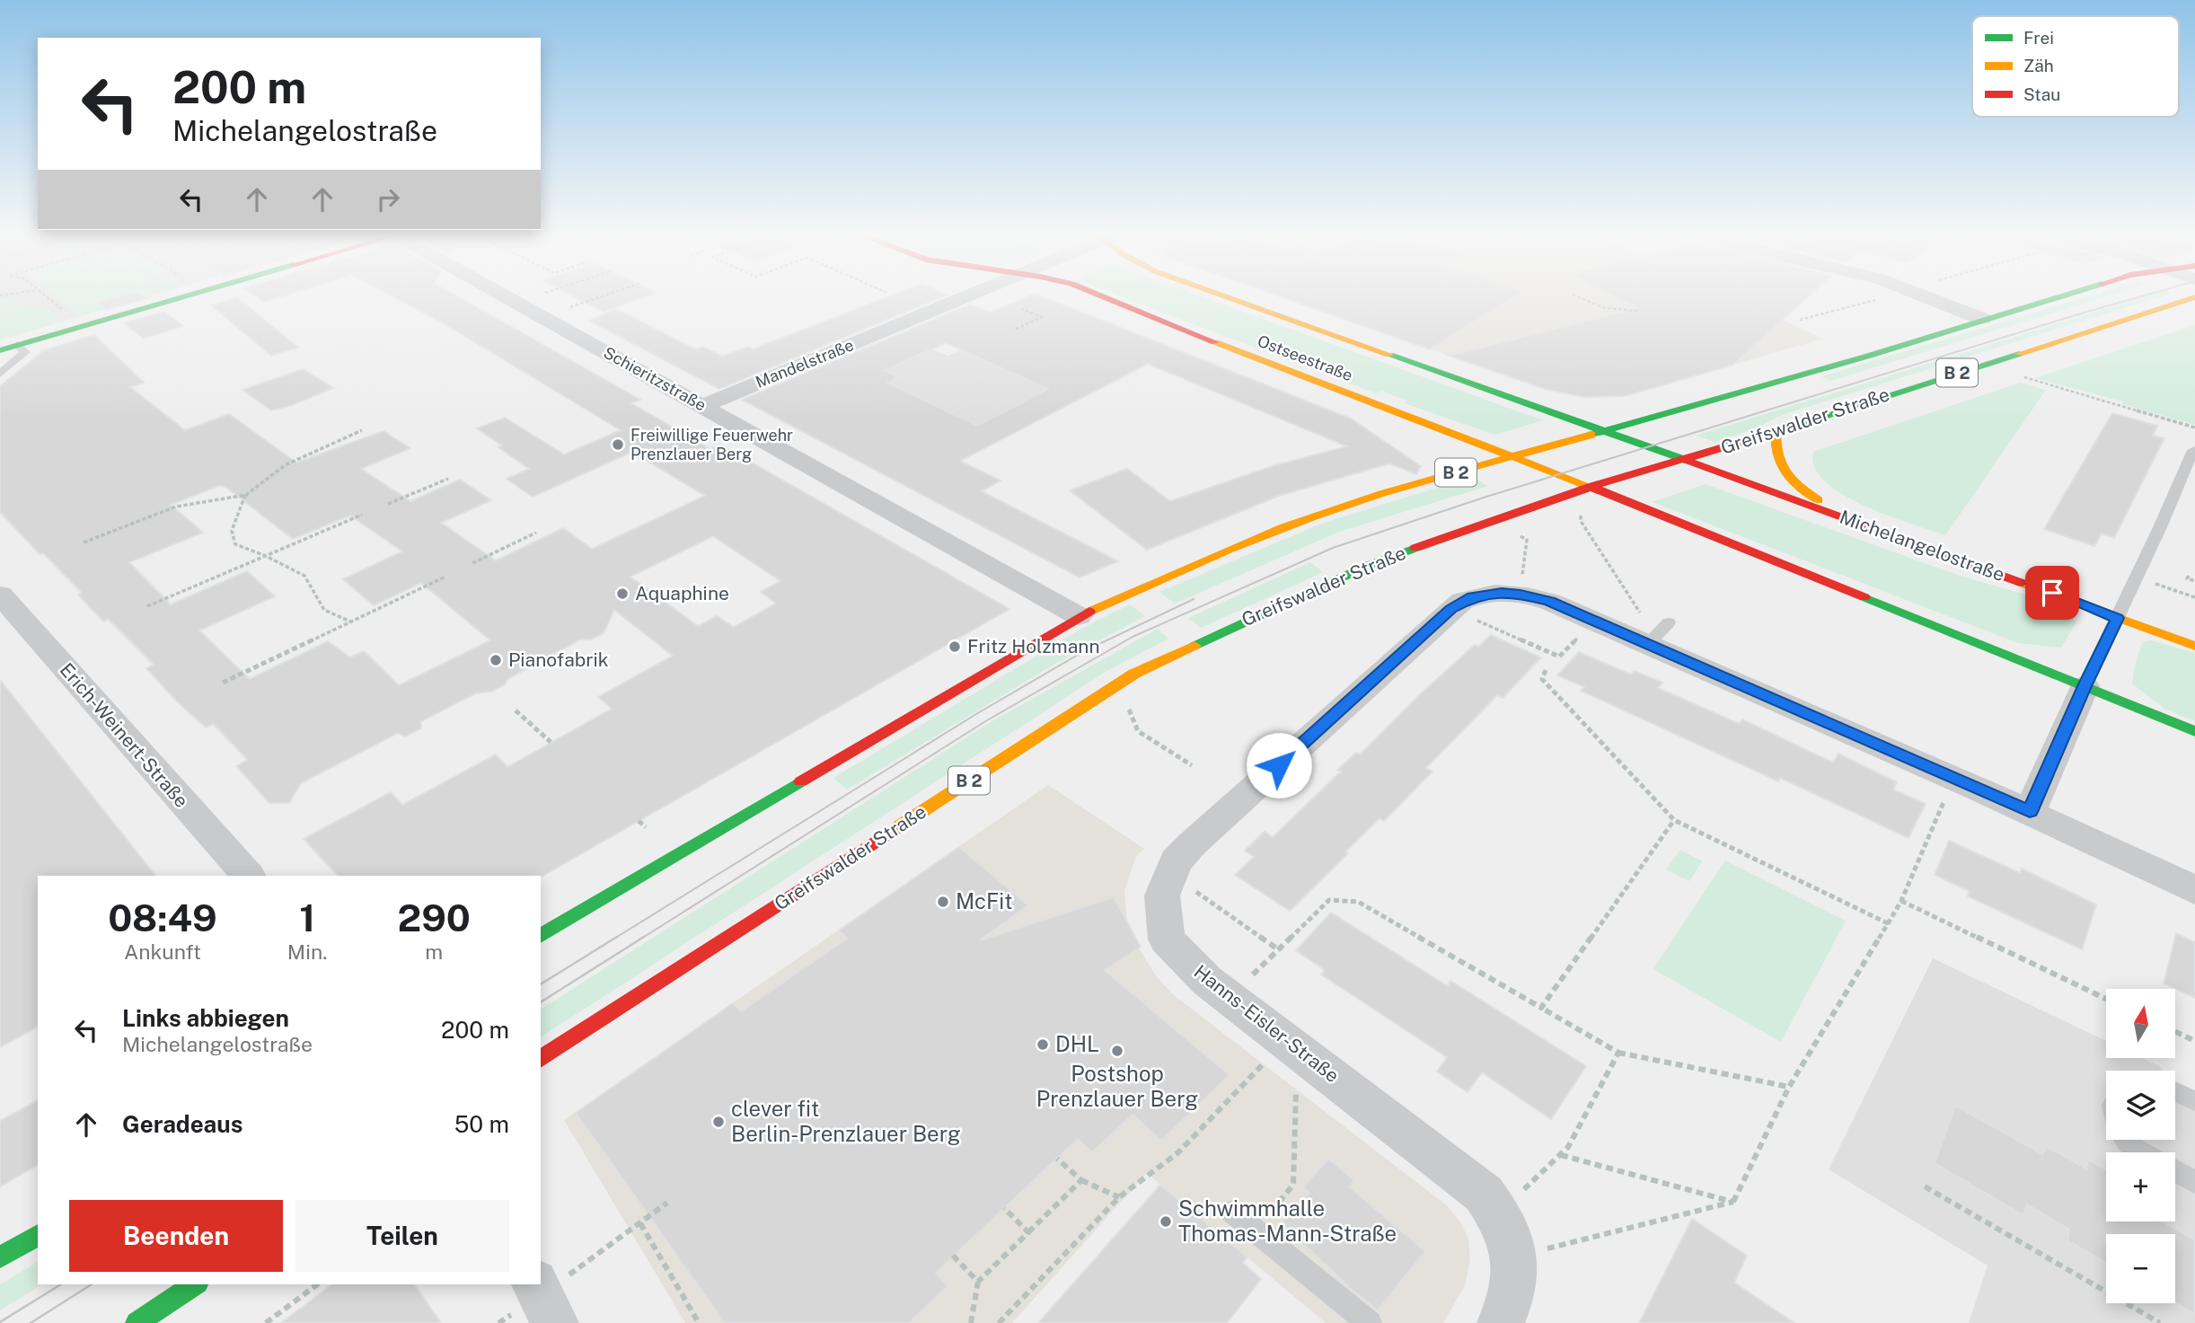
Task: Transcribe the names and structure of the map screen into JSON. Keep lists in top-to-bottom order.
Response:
{
  "streets": {
    "main road": [
      "Ostseestraße",
      "B 2",
      "Greifswalder Straße",
      "Michelangelostraße"
    ],
    "street": [
      "Mandelstraße",
      "Schieritzstraße",
      "Erich-Weinert-Straße",
      "Hanns-Eisler-Straße"
    ]
  },
  "crossings": [
    ["Ostseestraße", "B 2"],
    ["Ostseestraße", "Greifswalder Straße"],
    ["Ostseestraße", "Michelangelostraße"],
    ["Mandelstraße", "Schieritzstraße"],
    ["B 2", "Schieritzstraße"],
    ["Greifswalder Straße", "Michelangelostraße"]
  ],
  "places": [
    "Freiwillige Feuerwehr Prenzlauer Berg",
    "Aquaphine",
    "Fritz Holzmann",
    "Pianofabrik",
    "McFit",
    "DHL",
    "Postshop Prenzlauer Berg",
    "clever fit Berlin-Prenzlauer Berg",
    "Schwimmhalle Thomas-Mann-Straße"
  ],
  "legend": ["Frei", "Zäh", "Stau"],
  "north": "top",
  "page": {
    "turn": ["200 m", "Michelangelostraße"],
    "eta": [
      "08:49",
      "Ankunft",
      "1",
      "Min.",
      "290",
      "m"
    ],
    "list": [
      {
        "name": "Links abbiegen",
        "note": "Michelangelostraße",
        "value": "200 m"
      },
      {
        "name": "Geradeaus",
        "value": "50 m"
      }
    ],
    "map_buttons": ["+", "−"],
    "buttons": ["Beenden", "Teilen"]
  }
}
